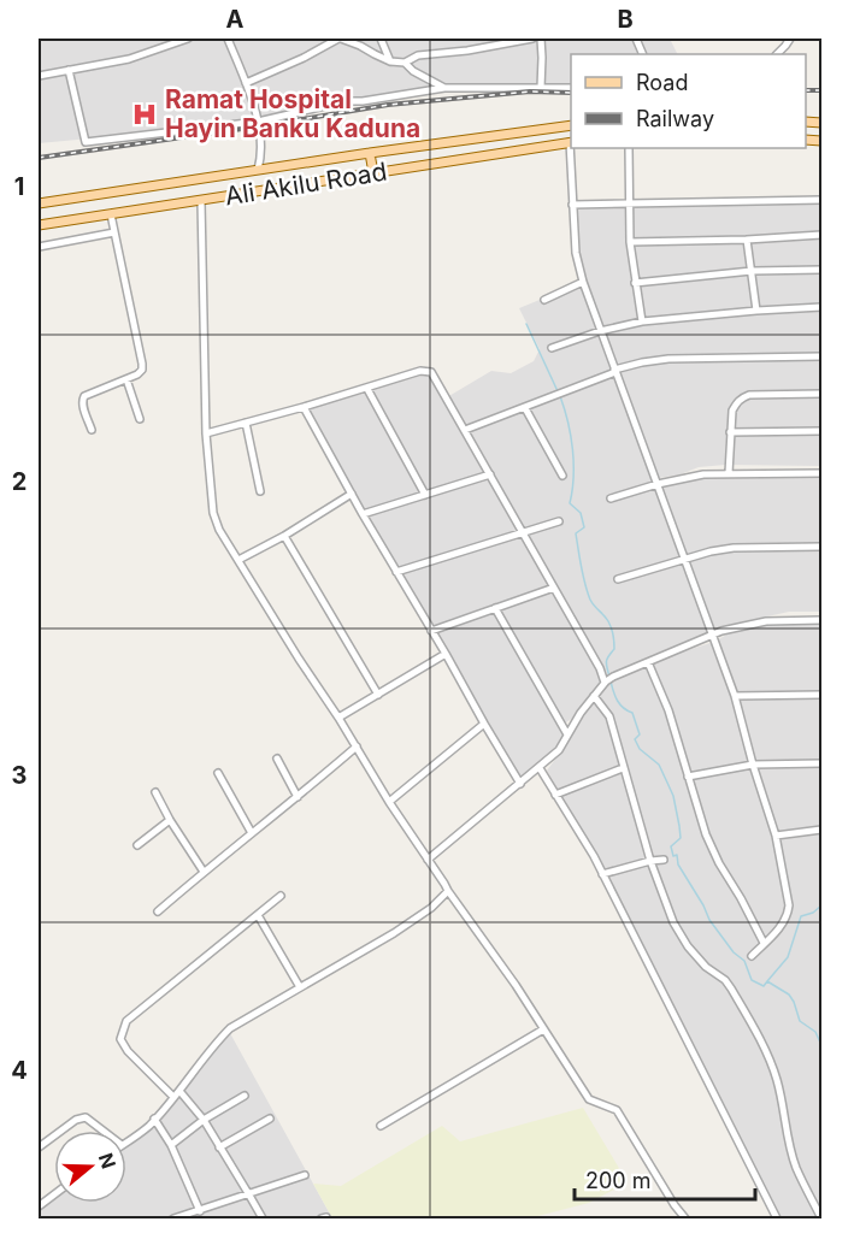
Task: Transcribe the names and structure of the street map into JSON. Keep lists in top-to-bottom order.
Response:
{
  "streets": {
    "main road": ["Ali Akilu Road"]
  },
  "places": {
    "hospital": ["Ramat Hospital Hayin Banku Kaduna"]
  },
  "legend": ["Road", "Railway"],
  "scale_bar": "200 m",
  "north": "right",
  "grid": {
    "columns": ["A", "B"],
    "rows": [
      "1",
      "2",
      "3",
      "4"
    ]
  }
}
